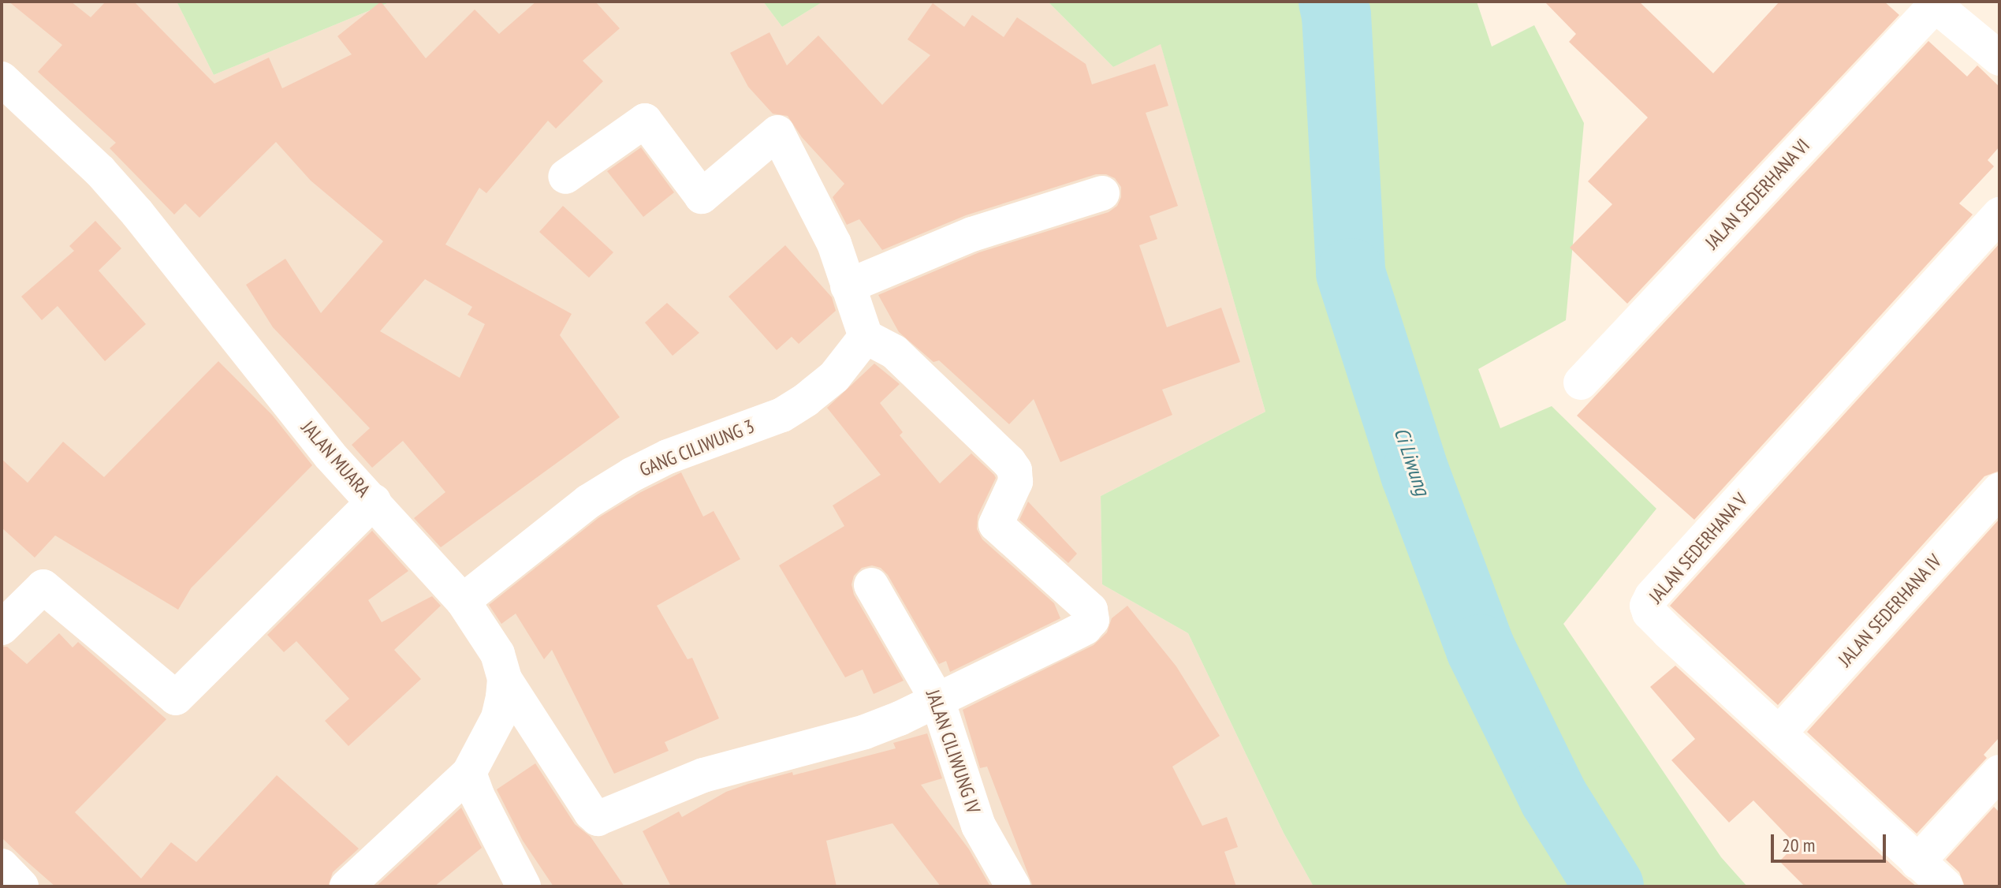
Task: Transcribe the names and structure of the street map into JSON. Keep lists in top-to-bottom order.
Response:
{
  "streets": {
    "street": [
      "JALAN SEDERHANA VI",
      "GANG CILIWUNG 3",
      "JALAN MUARA",
      "JALAN SEDERHANA V",
      "JALAN SEDERHANA IV",
      "JALAN CILIWUNG IV"
    ]
  },
  "crossings": [
    ["GANG CILIWUNG 3", "JALAN MUARA"],
    ["JALAN SEDERHANA V", "JALAN SEDERHANA IV"]
  ],
  "water": ["Ci Liwung"],
  "scale_bar": "20 m"
}
